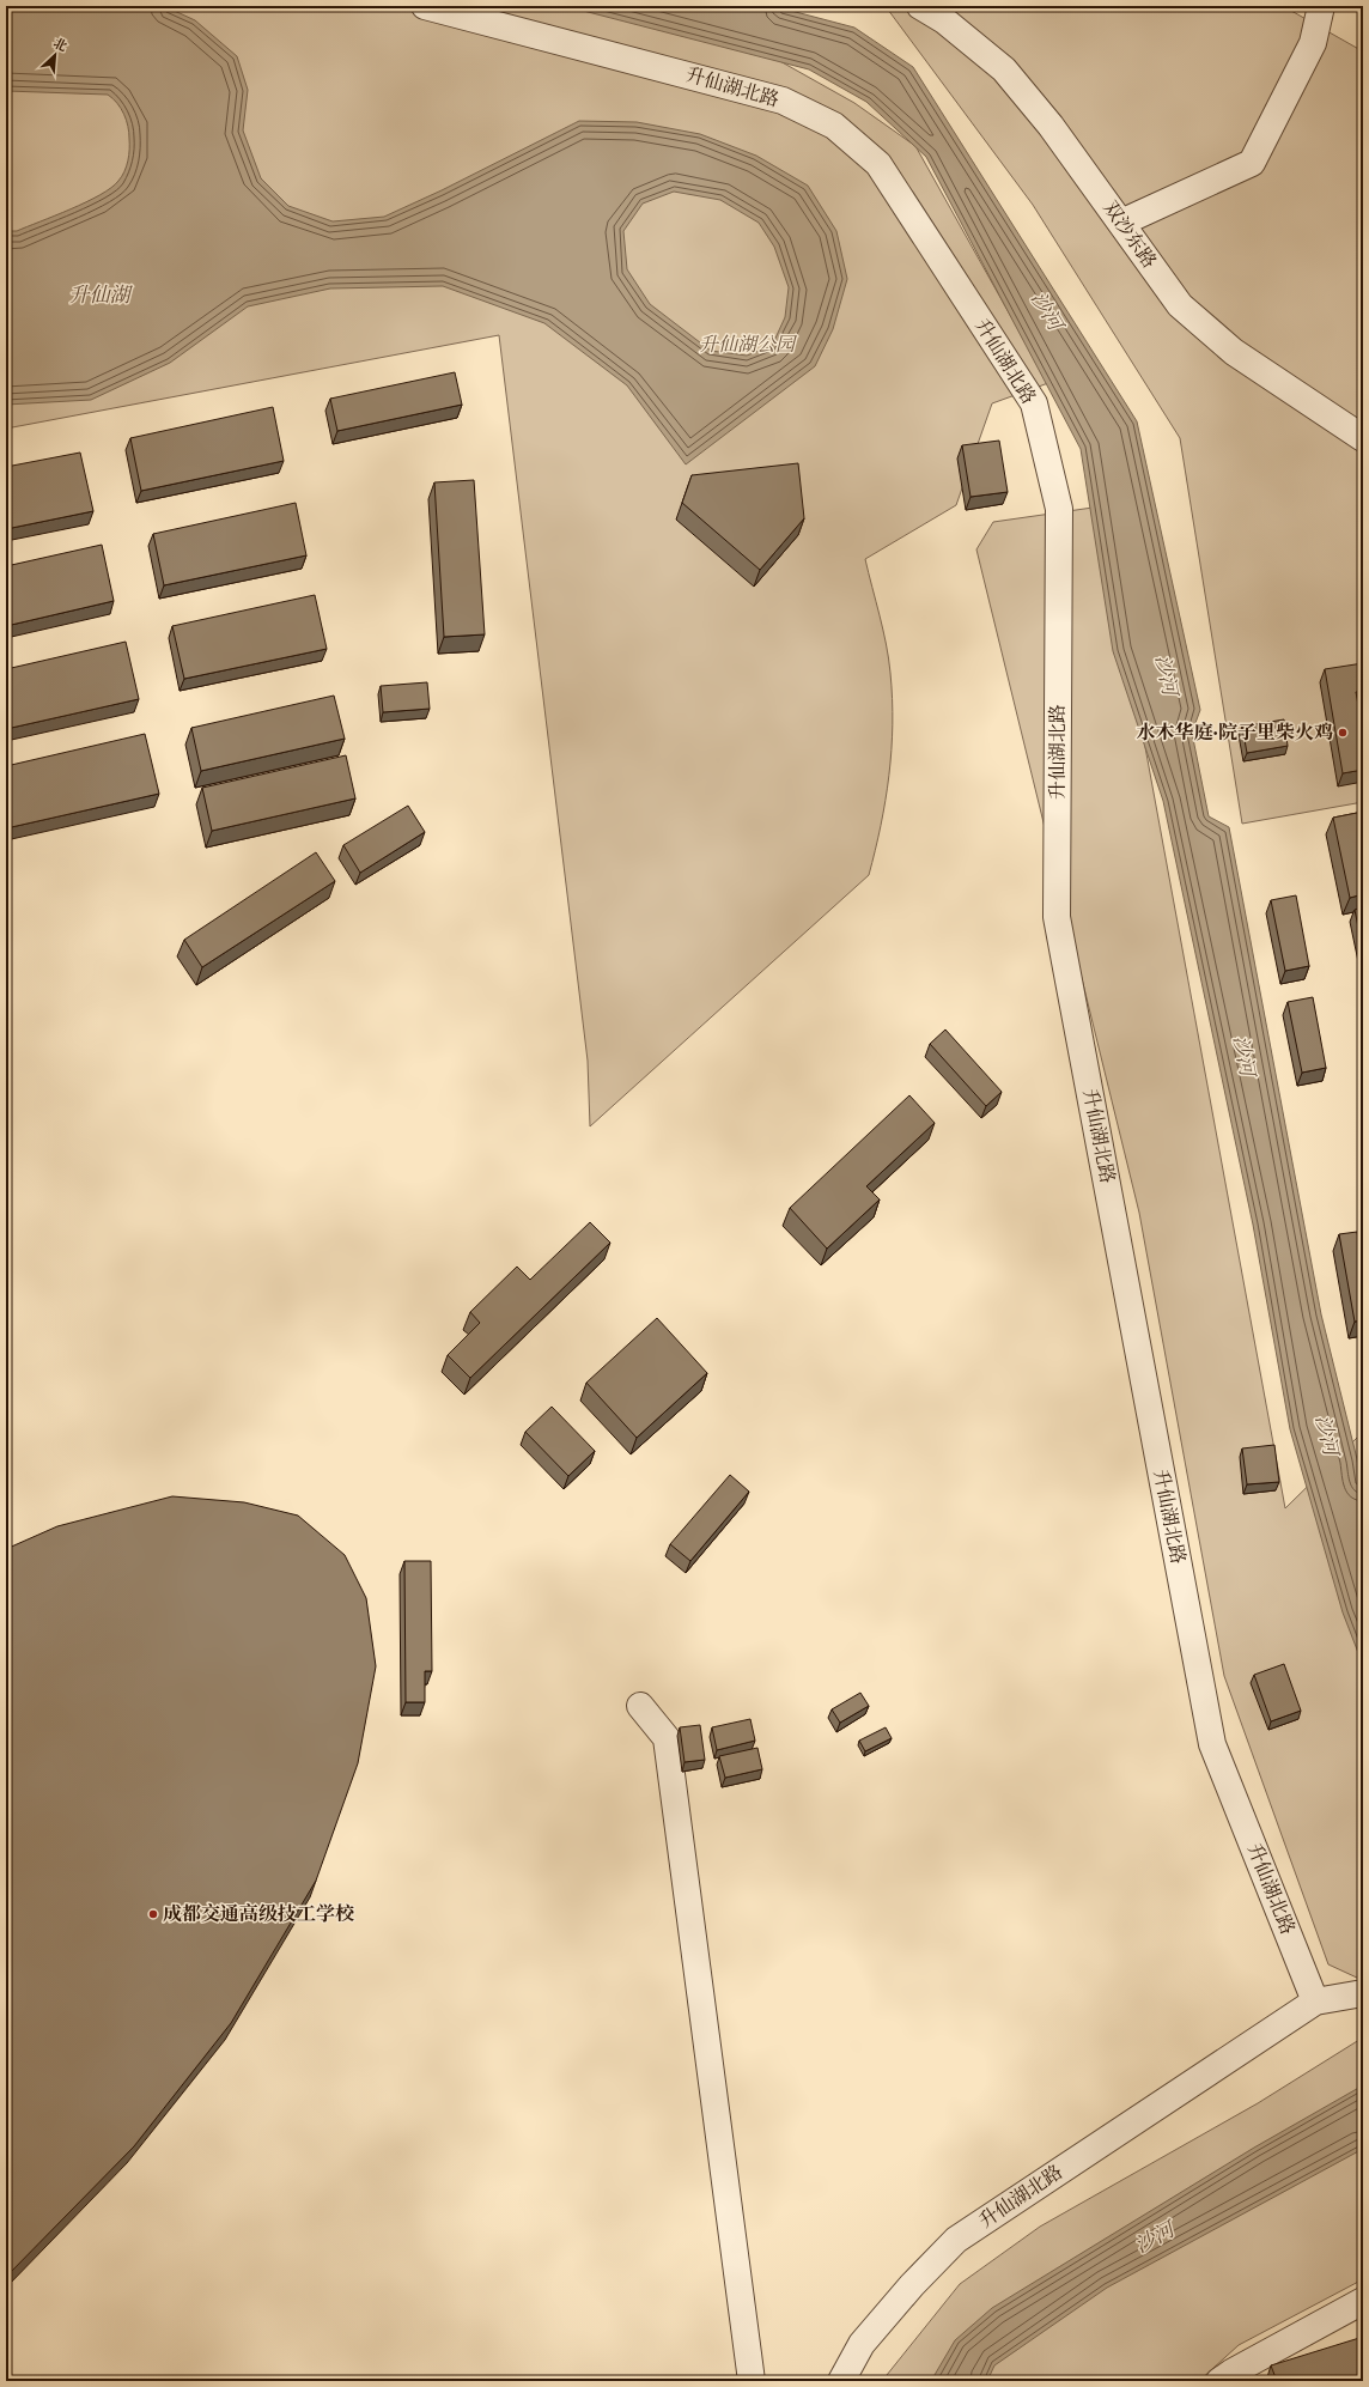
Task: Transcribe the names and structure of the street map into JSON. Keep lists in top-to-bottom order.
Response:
{
  "streets": {
    "street": ["升仙湖北路", "双沙东路"]
  },
  "water": ["升仙湖", "沙河"],
  "parks": ["升仙湖公园"],
  "places": ["水木华庭·院子里柴火鸡", "成都交通高级技工学校"],
  "north": "top right"
}
